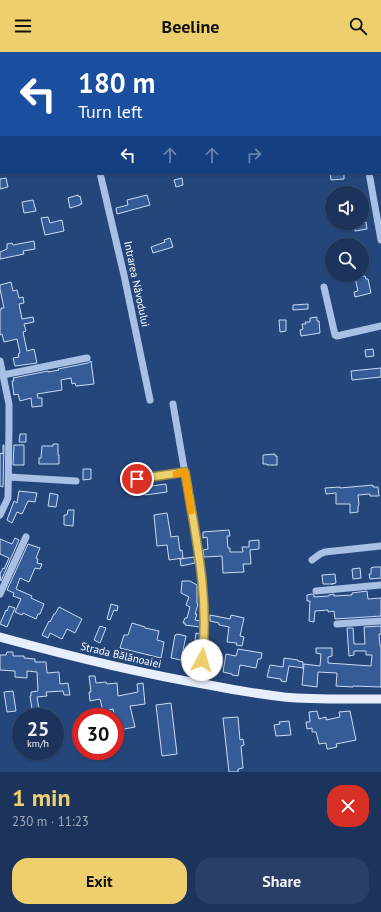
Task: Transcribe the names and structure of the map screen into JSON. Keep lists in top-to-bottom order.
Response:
{
  "streets": {
    "main road": ["Strada Bălănoaiei"],
    "street": ["Intrarea Năvodului"]
  },
  "page": {
    "header": "Beeline",
    "turn": ["180 m", "Turn left"],
    "speed": "25 km/h",
    "limit": "30",
    "heading": ["1 min", "230 m · 11:23"],
    "buttons": ["Exit", "Share"]
  }
}
